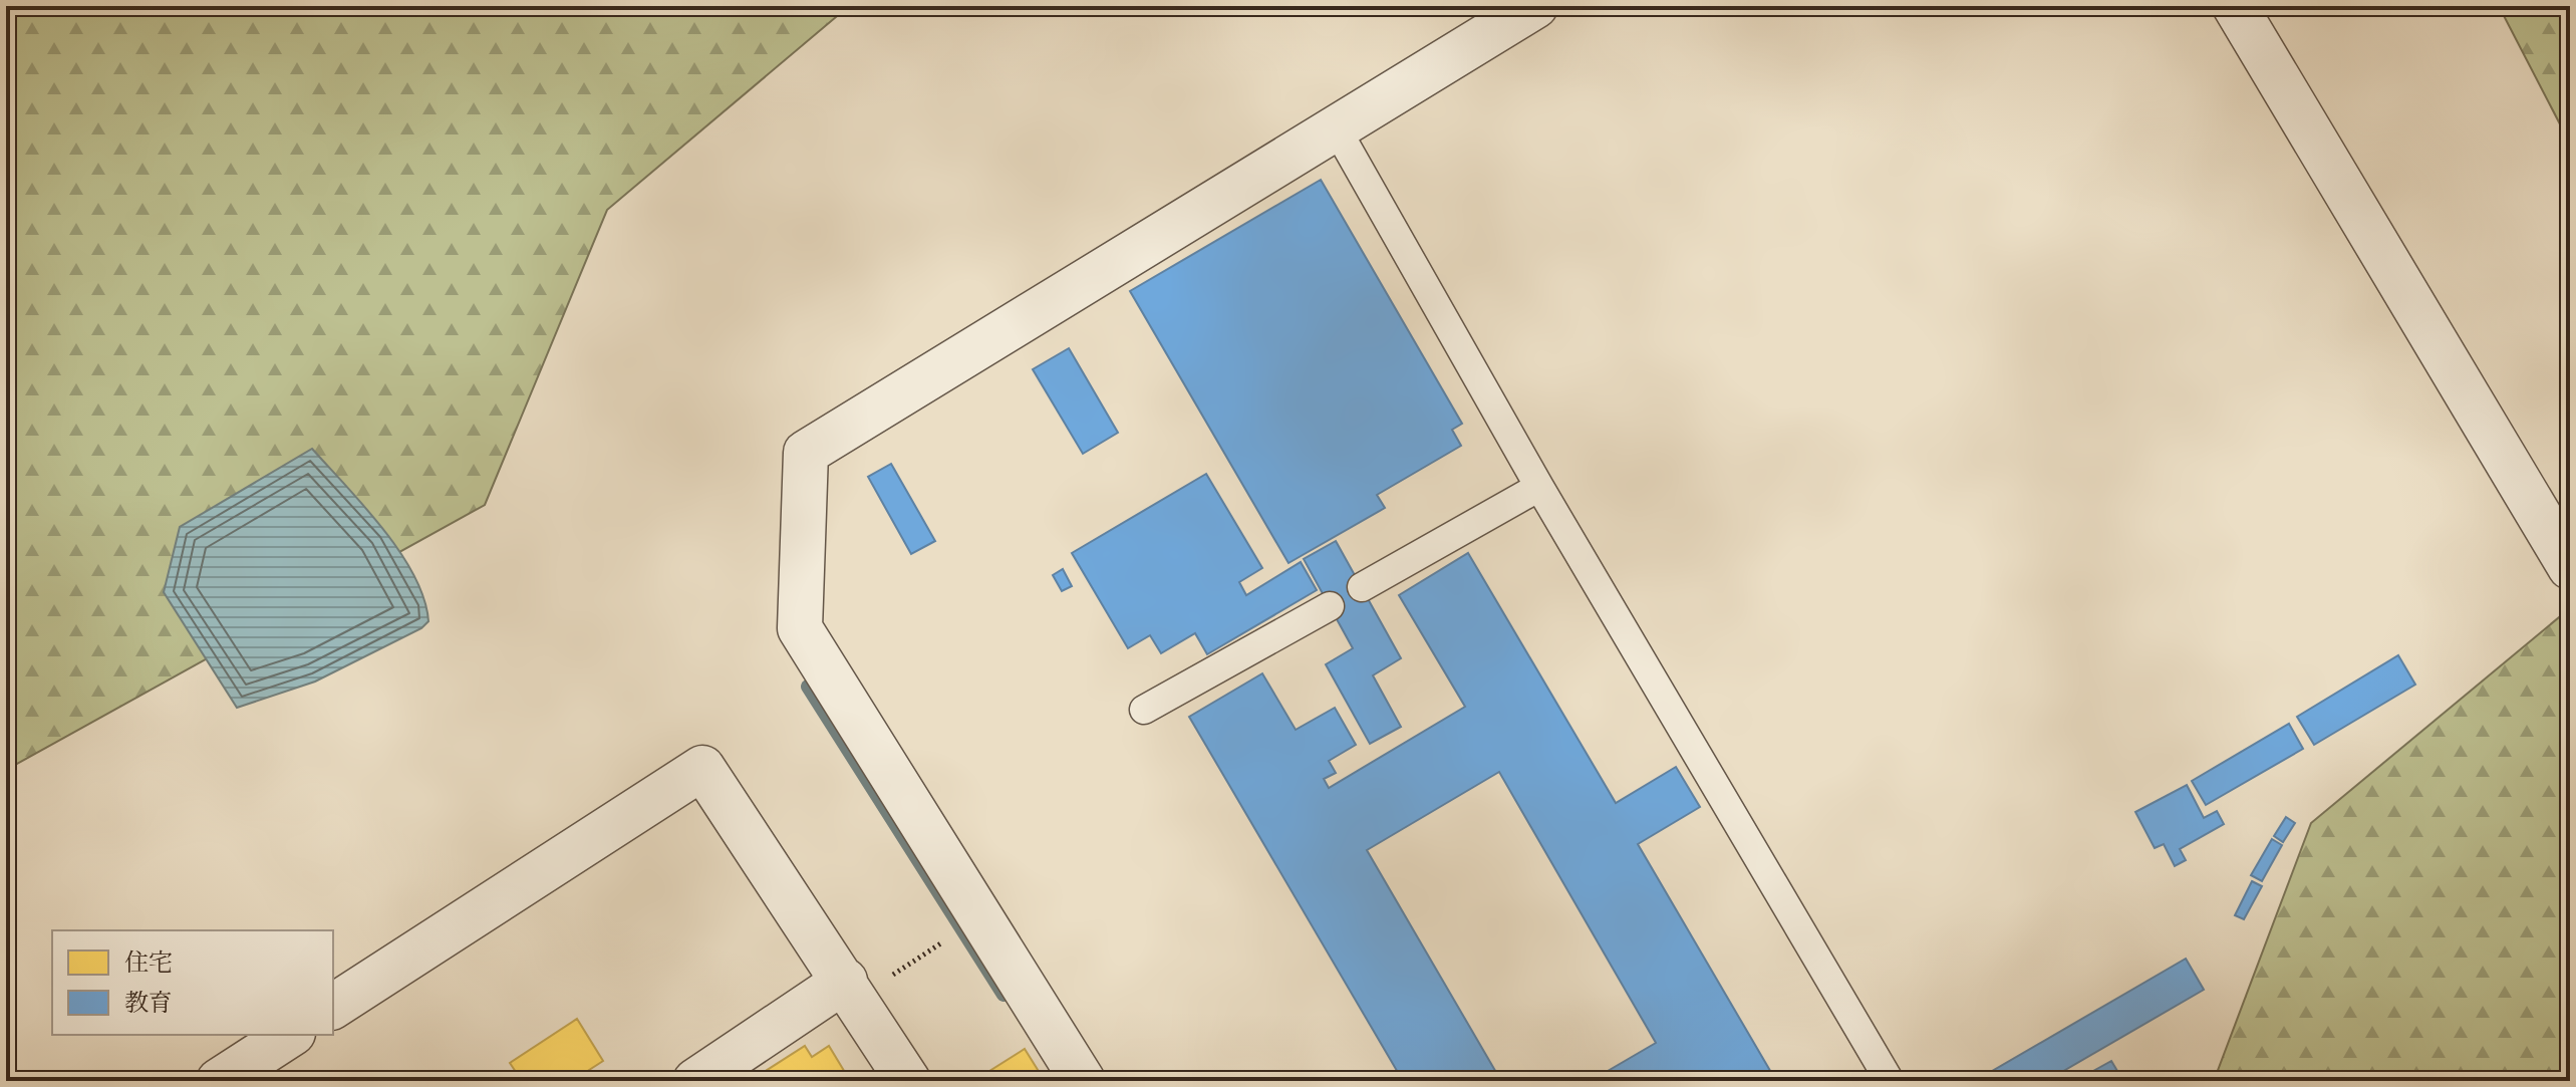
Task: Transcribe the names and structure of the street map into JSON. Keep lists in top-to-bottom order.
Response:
{
  "legend": ["住宅", "教育"]
}
